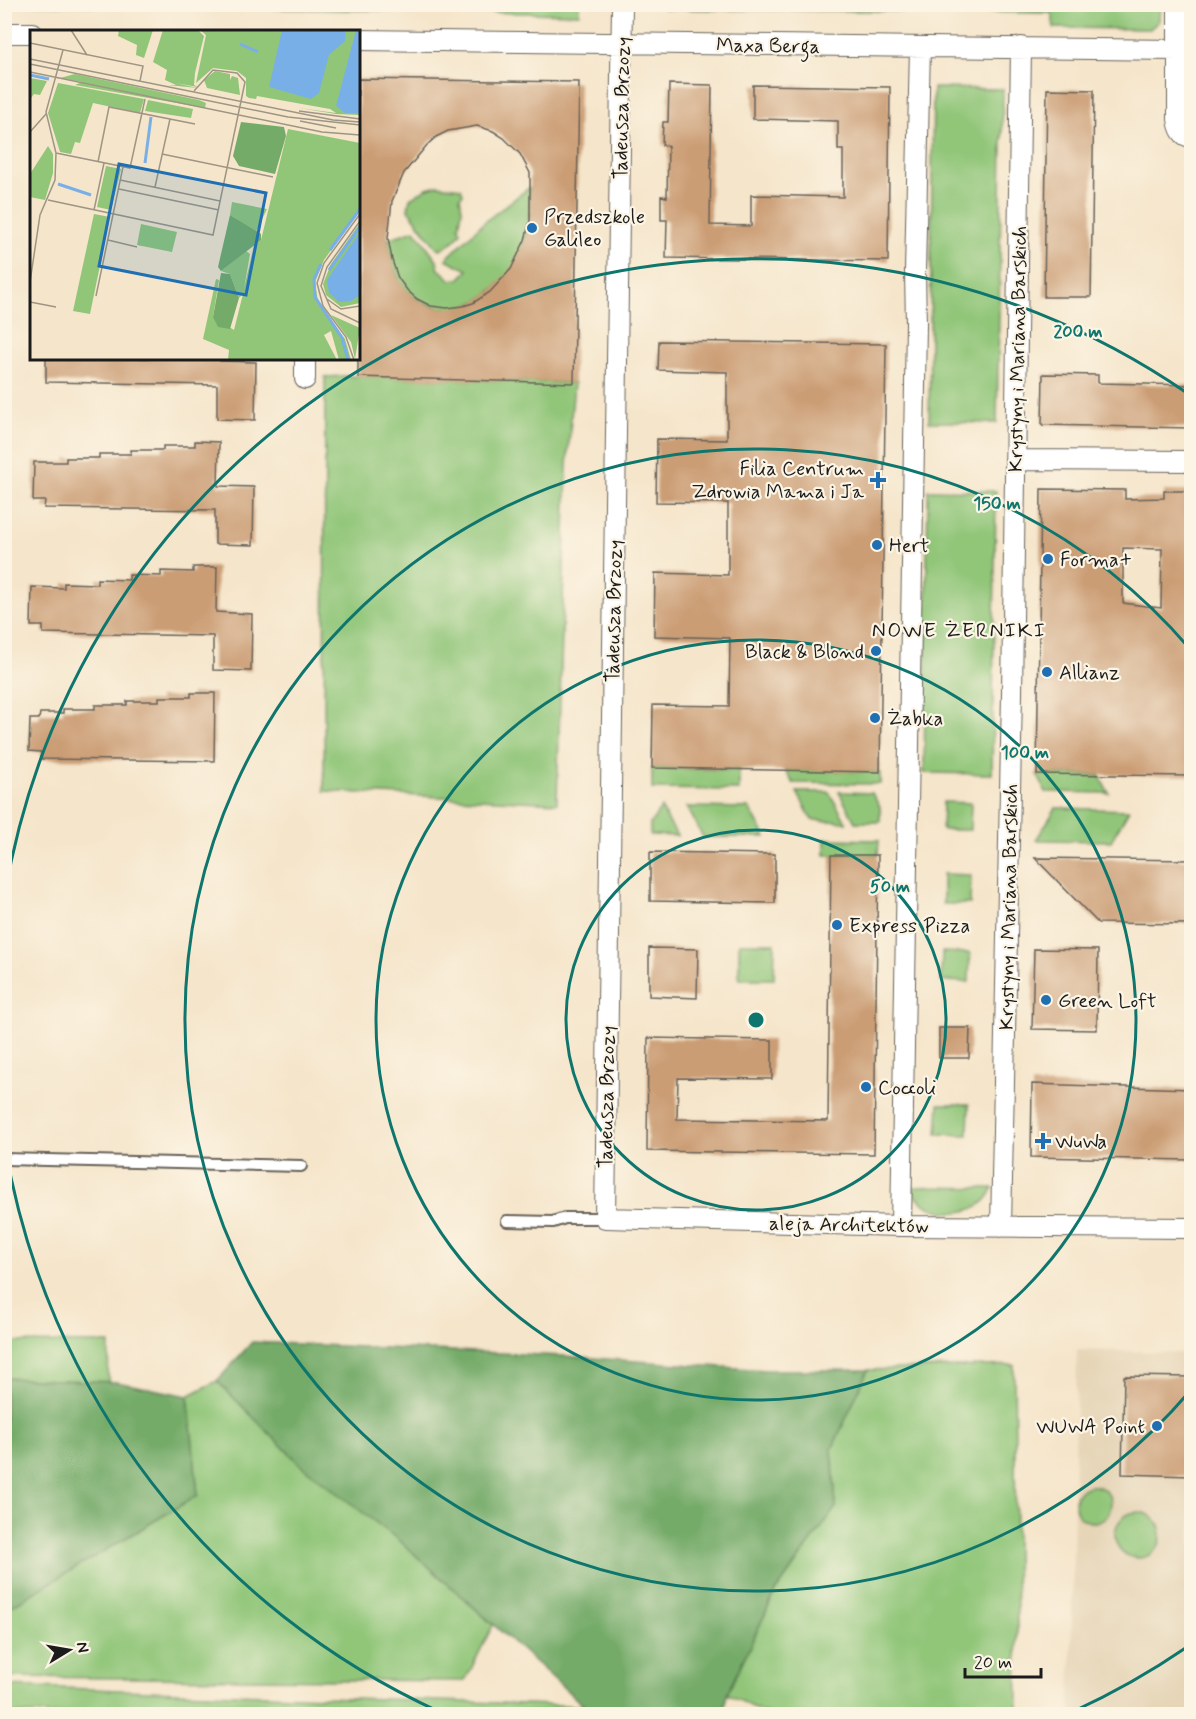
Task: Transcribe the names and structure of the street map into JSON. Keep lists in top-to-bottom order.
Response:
{
  "streets": {
    "street": [
      "Maxa Berga",
      "Tadeusza Brzozy",
      "Krystyny i Mariana Barskich",
      "aleja Architektów"
    ]
  },
  "crossings": [
    ["Maxa Berga", "Tadeusza Brzozy"],
    ["Maxa Berga", "Krystyny i Mariana Barskich"],
    ["Tadeusza Brzozy", "aleja Architektów"],
    ["Krystyny i Mariana Barskich", "aleja Architektów"]
  ],
  "districts": ["NOWE ŻERNIKI"],
  "places": {
    "other": [
      "Przedszkole Galileo",
      "Hert",
      "Forma+",
      "Black & Blond",
      "Allianz",
      "Żabka",
      "Express Pizza",
      "Green Loft",
      "Coccoli",
      "WUWA Point"
    ],
    "health": ["Filia Centrum Zdrowia Mama i Ja", "WuWa"]
  },
  "scale_bar": "20 m",
  "north": "right",
  "rings": [
    "200 m",
    "150 m",
    "100 m",
    "50 m"
  ]
}
